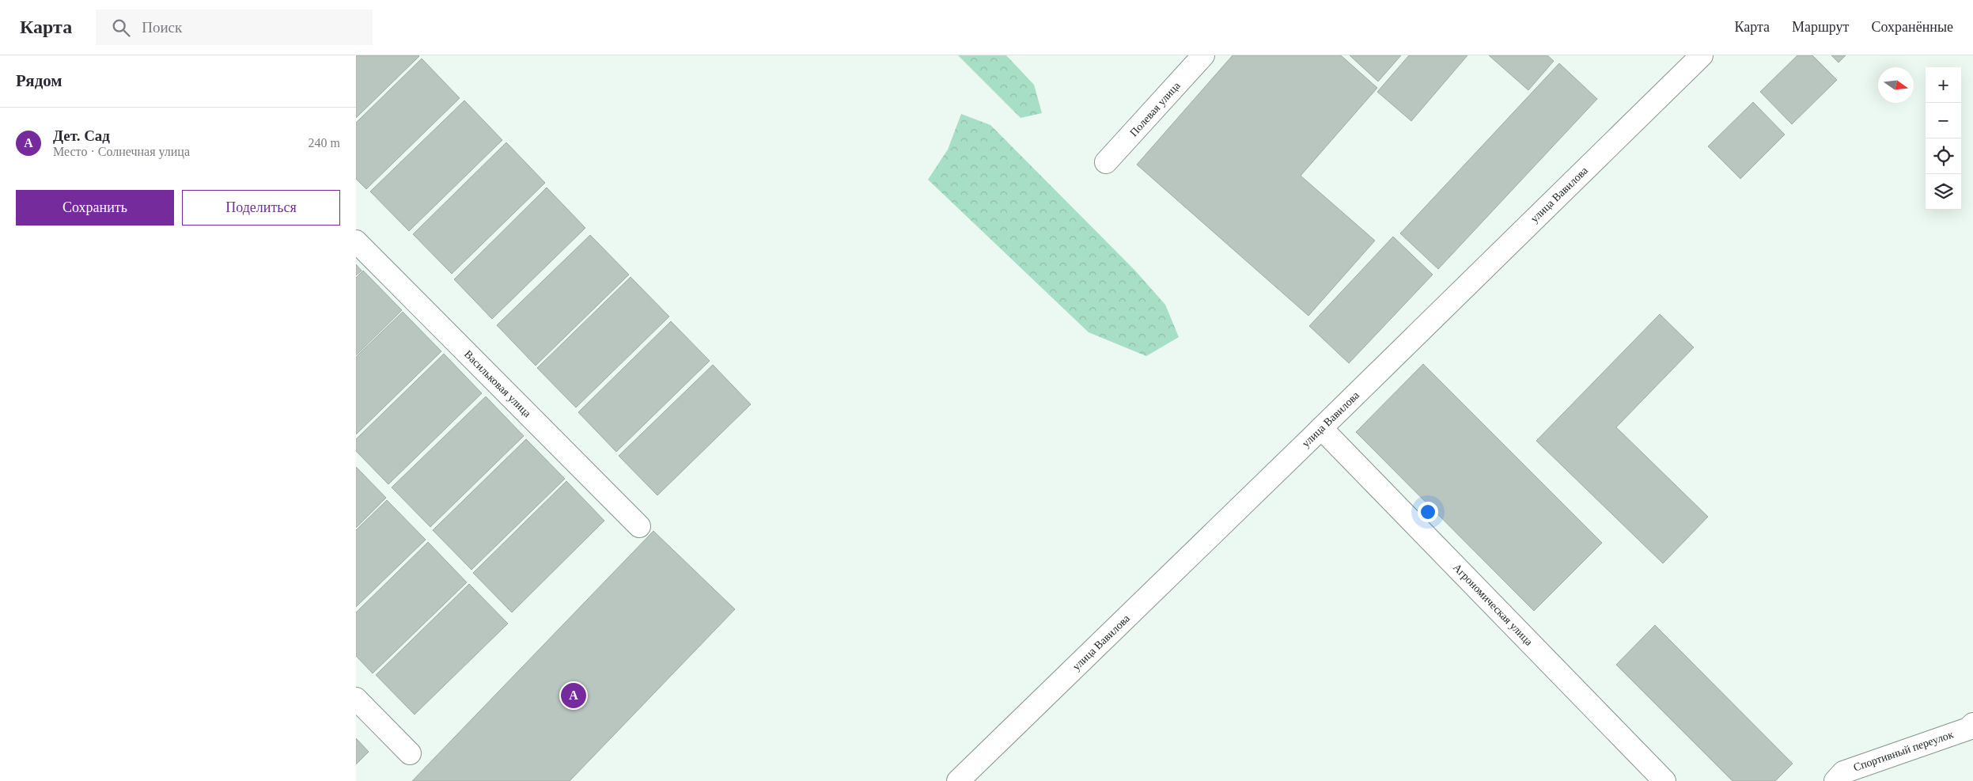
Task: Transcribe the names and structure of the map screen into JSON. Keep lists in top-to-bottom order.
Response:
{
  "streets": {
    "street": [
      "Полевая улица",
      "улица Вавилова",
      "Васильковая улица",
      "Агрономическая улица",
      "Спортивный переулок"
    ]
  },
  "crossings": [
    ["улица Вавилова", "Агрономическая улица"]
  ],
  "north": "right",
  "page": {
    "header": "Карта",
    "search": "Поиск",
    "nav": ["Карта", "Маршрут", "Сохранённые"],
    "heading": "Рядом",
    "map_buttons": ["+", "−"],
    "list": [
      {
        "mark": "A",
        "name": "Дет. Сад",
        "note": "Место · Солнечная улица",
        "value": "240 m"
      }
    ],
    "buttons": ["Сохранить", "Поделиться"],
    "pins": "A"
  }
}
